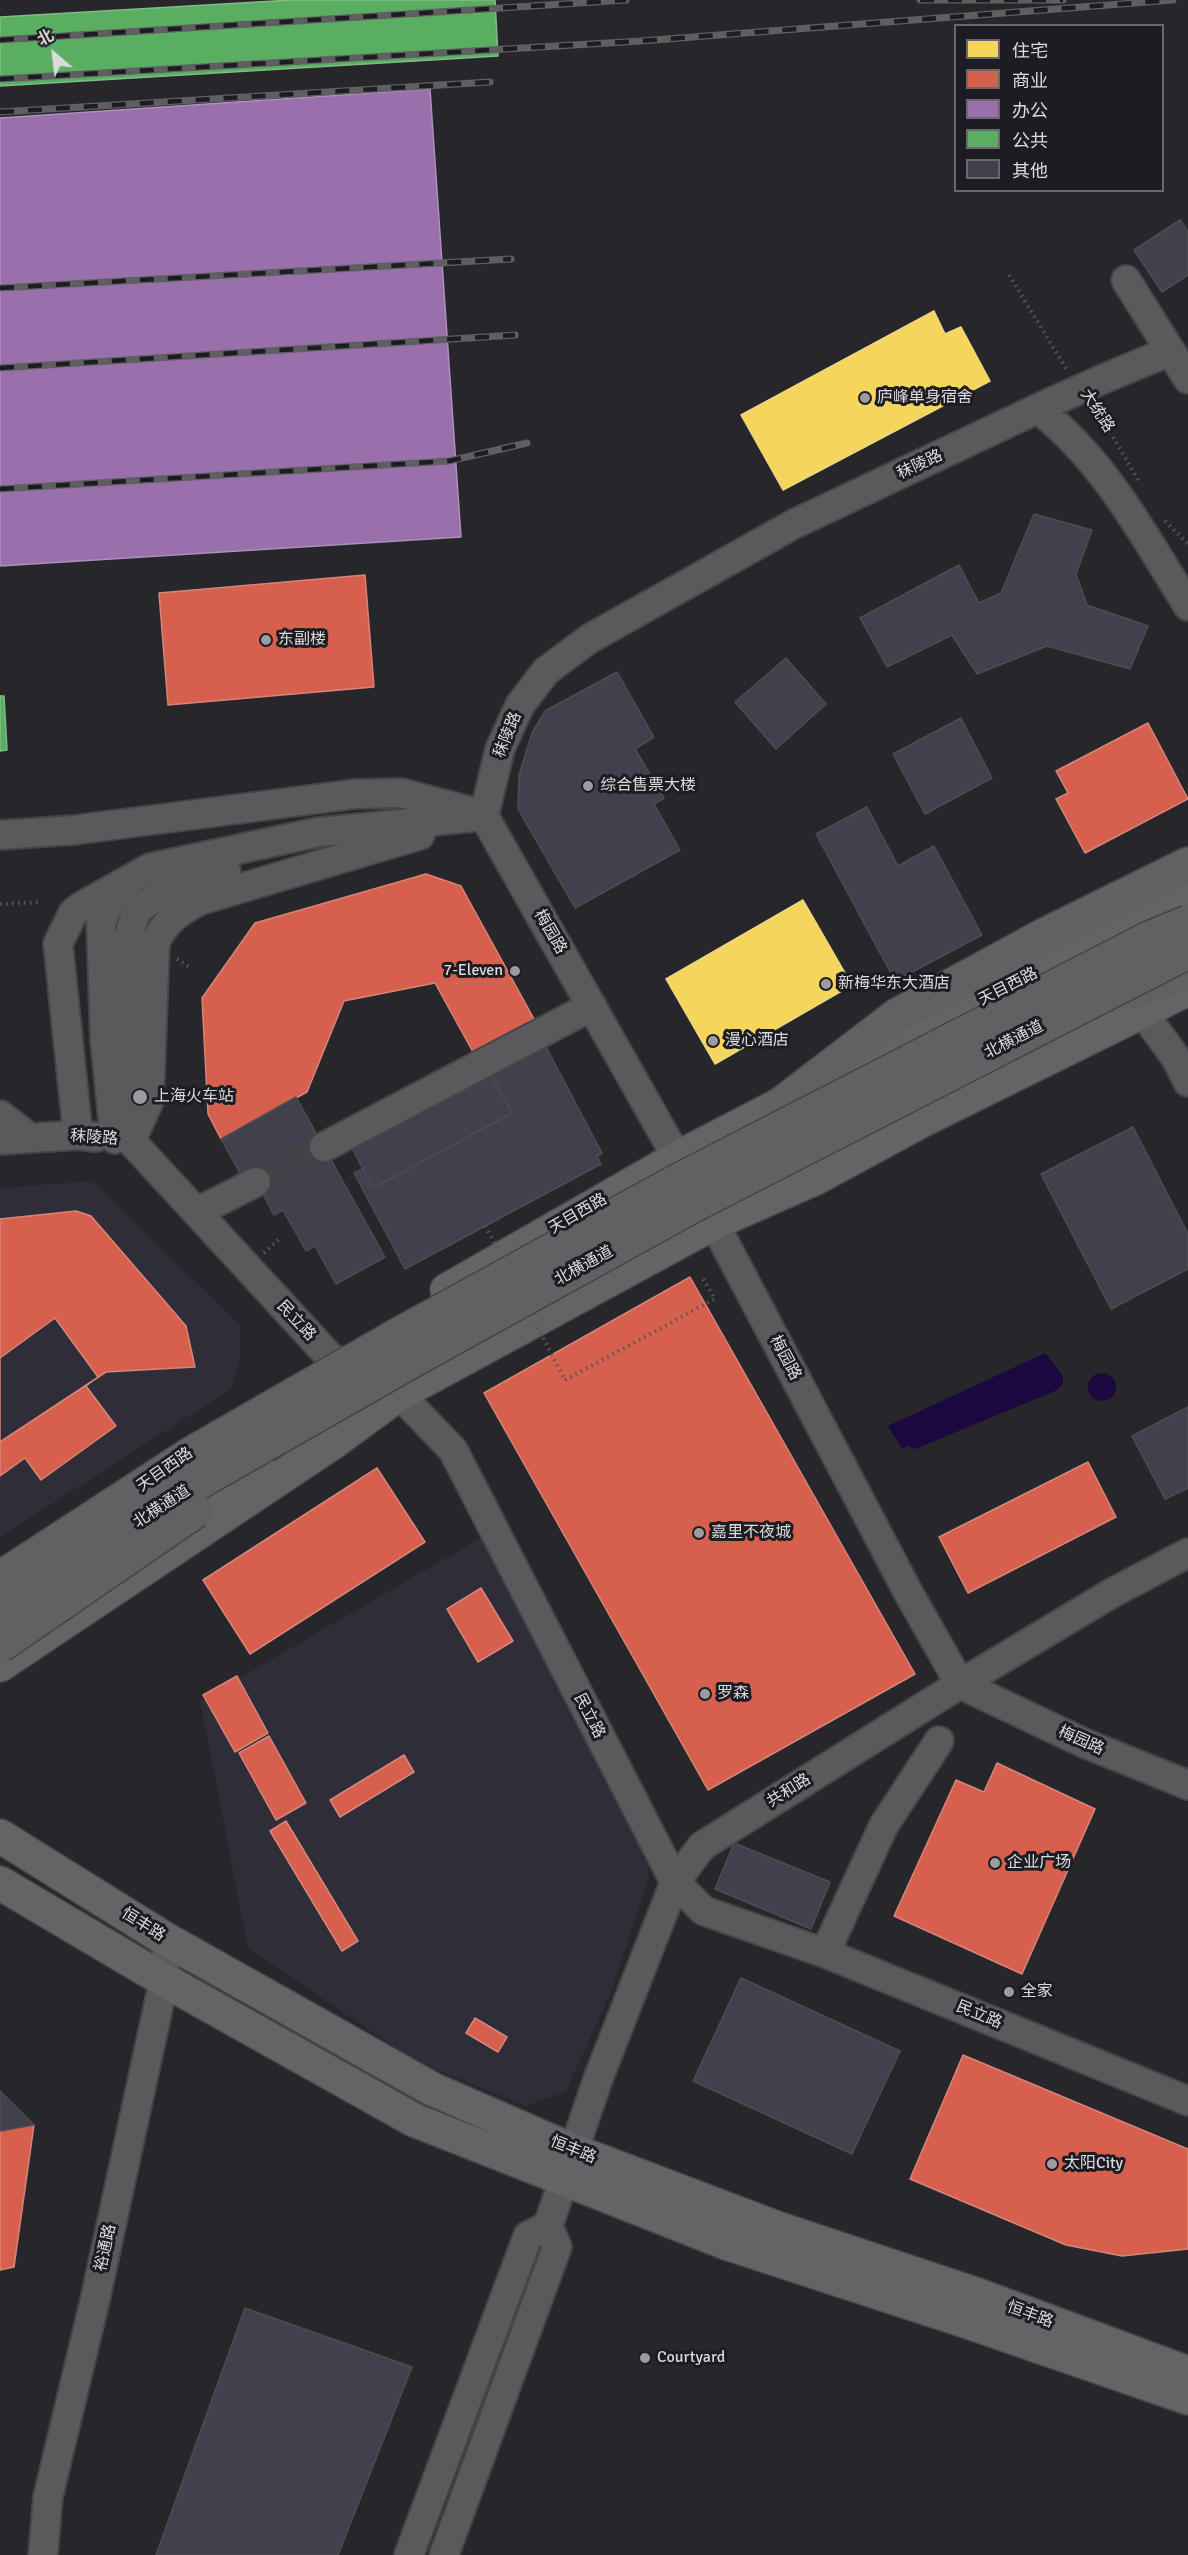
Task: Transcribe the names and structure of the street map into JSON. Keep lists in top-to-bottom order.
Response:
{
  "streets": {
    "highway": ["北横通道"],
    "main road": ["天目西路", "恒丰路"],
    "street": [
      "大统路",
      "秣陵路",
      "梅园路",
      "民立路",
      "共和路",
      "裕通路"
    ]
  },
  "crossings": [
    ["大统路", "秣陵路"],
    ["秣陵路", "梅园路"],
    ["秣陵路", "民立路"],
    ["梅园路", "天目西路"],
    ["梅园路", "共和路"],
    ["天目西路", "民立路"],
    ["民立路", "共和路"],
    ["共和路", "恒丰路"],
    ["恒丰路", "裕通路"]
  ],
  "places": [
    "庐峰单身宿舍",
    "东副楼",
    "综合售票大楼",
    "7-Eleven",
    "新梅华东大酒店",
    "漫心酒店",
    "上海火车站",
    "嘉里不夜城",
    "罗森",
    "企业广场",
    "全家",
    "太阳City",
    "Courtyard"
  ],
  "legend": [
    "住宅",
    "商业",
    "办公",
    "公共",
    "其他"
  ],
  "north": "top left"
}
